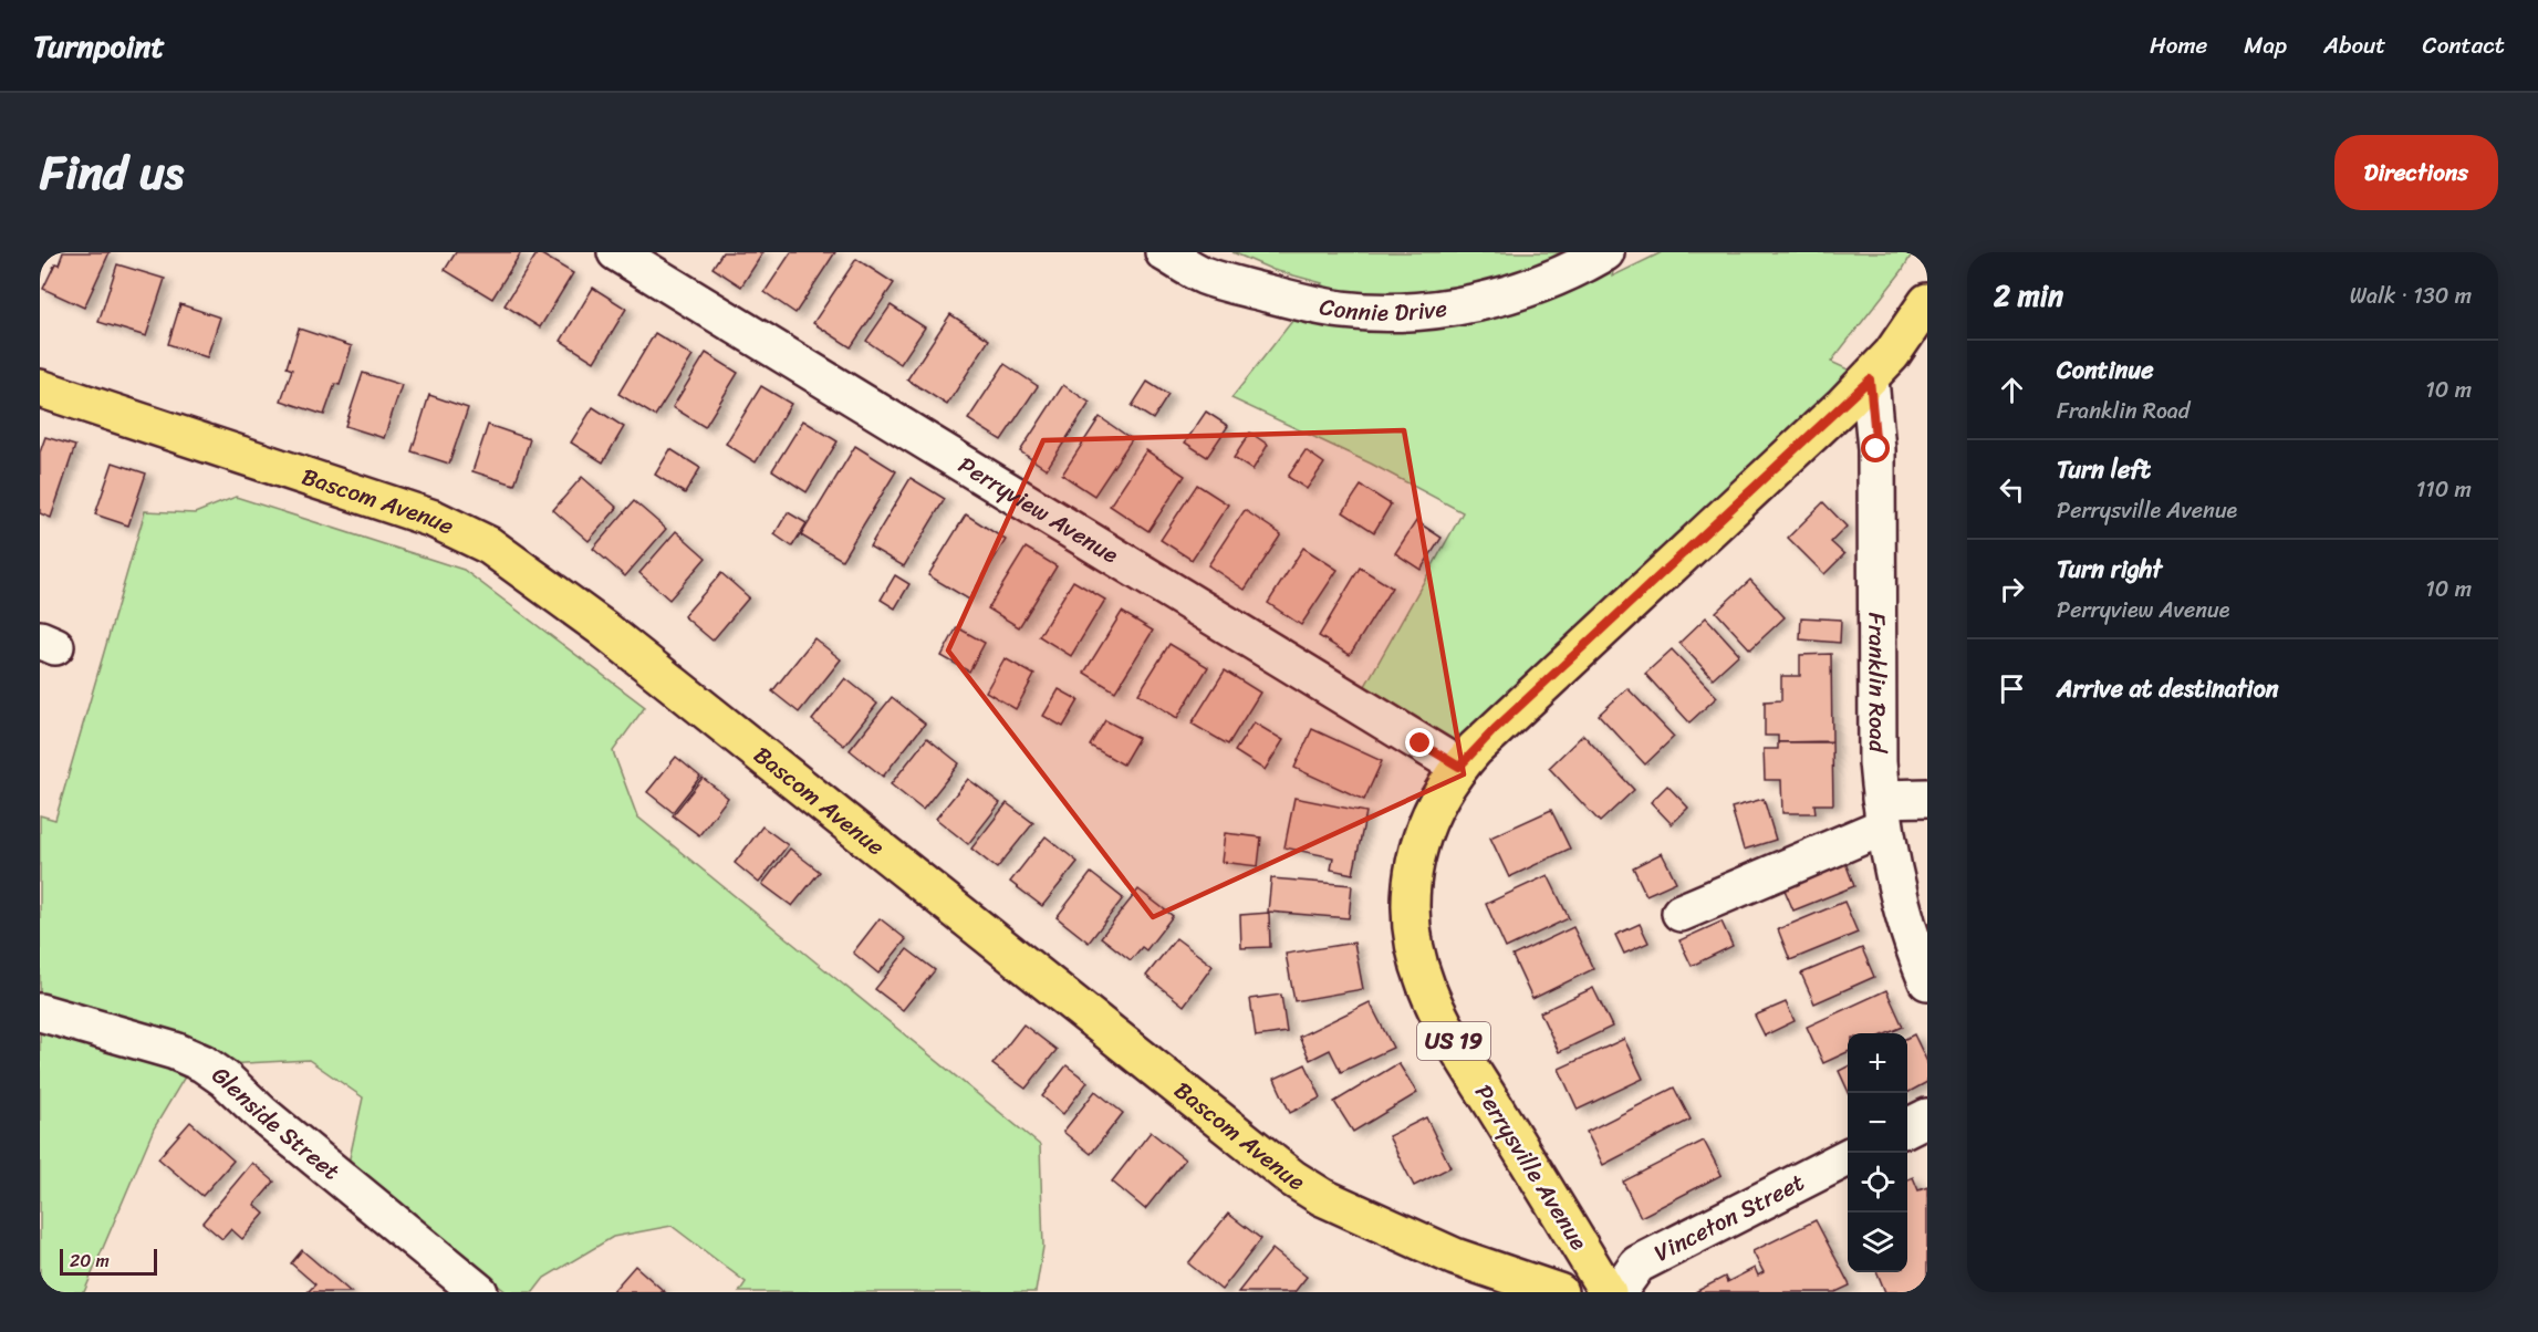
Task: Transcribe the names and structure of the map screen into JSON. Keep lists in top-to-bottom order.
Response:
{
  "streets": {
    "main road": ["Bascom Avenue", "US 19", "Perrysville Avenue"],
    "street": [
      "Connie Drive",
      "Perryview Avenue",
      "Franklin Road",
      "Glenside Street",
      "Vinceton Street"
    ]
  },
  "crossings": [
    ["Perryview Avenue", "Perrysville Avenue"],
    ["Franklin Road", "Perrysville Avenue"]
  ],
  "scale_bar": "20 m",
  "page": {
    "header": "Turnpoint",
    "nav": [
      "Home",
      "Map",
      "About",
      "Contact"
    ],
    "title": "Find us",
    "buttons": "Directions",
    "heading": ["2 min", "Walk · 130 m"],
    "list": [
      ["Continue", "Franklin Road", "10 m"],
      ["Turn left", "Perrysville Avenue", "110 m"],
      ["Turn right", "Perryview Avenue", "10 m"],
      "Arrive at destination"
    ],
    "map_buttons": ["+", "−"],
    "scale": "20 m"
  }
}
